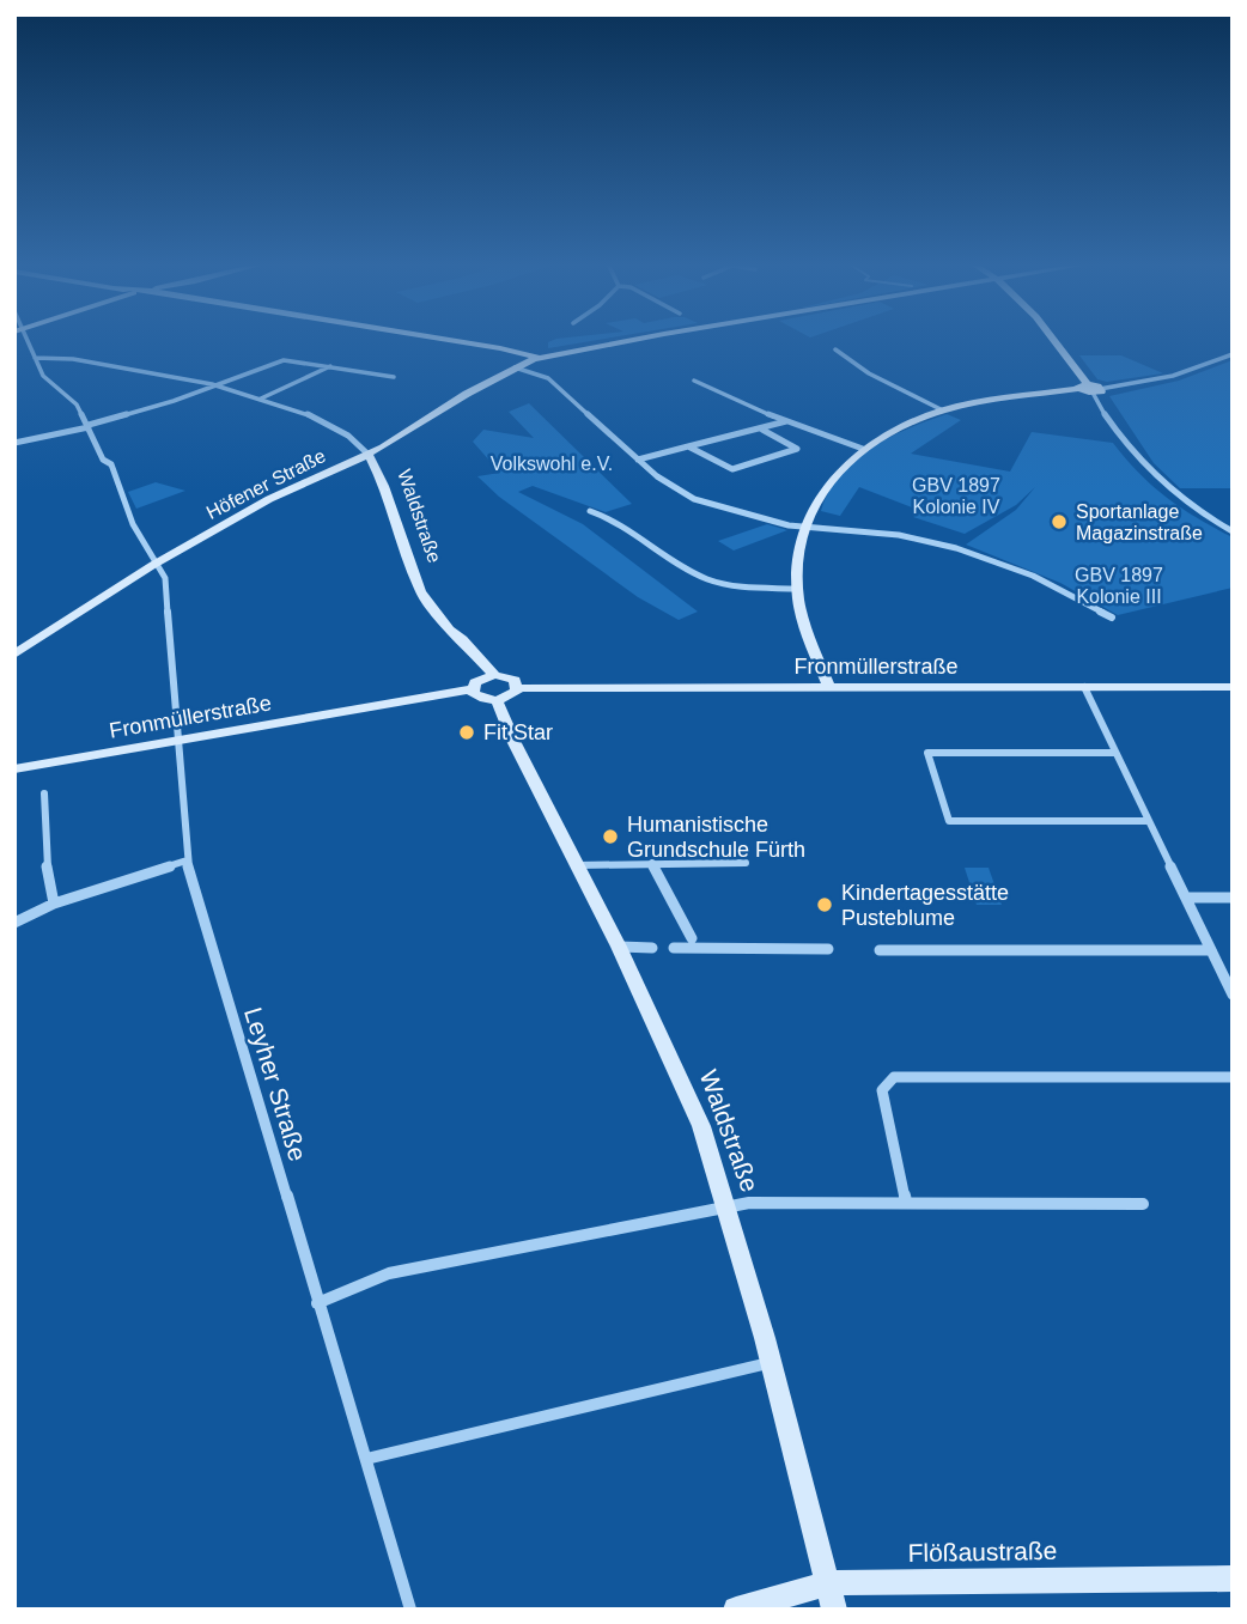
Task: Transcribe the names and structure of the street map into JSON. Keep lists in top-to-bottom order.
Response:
{
  "streets": {
    "main road": [
      "Höfener Straße",
      "Waldstraße",
      "Fronmüllerstraße",
      "Flößaustraße"
    ],
    "street": ["Leyher Straße"]
  },
  "crossings": [
    ["Höfener Straße", "Waldstraße"],
    ["Höfener Straße", "Leyher Straße"],
    ["Waldstraße", "Fronmüllerstraße"],
    ["Waldstraße", "Flößaustraße"],
    ["Fronmüllerstraße", "Leyher Straße"]
  ],
  "parks": ["Volkswohl e.V.", "GBV 1897 Kolonie IV", "GBV 1897 Kolonie III"],
  "places": [
    "Sportanlage Magazinstraße",
    "Fit Star",
    "Humanistische Grundschule Fürth",
    "Kindertagesstätte Pusteblume"
  ]
}
